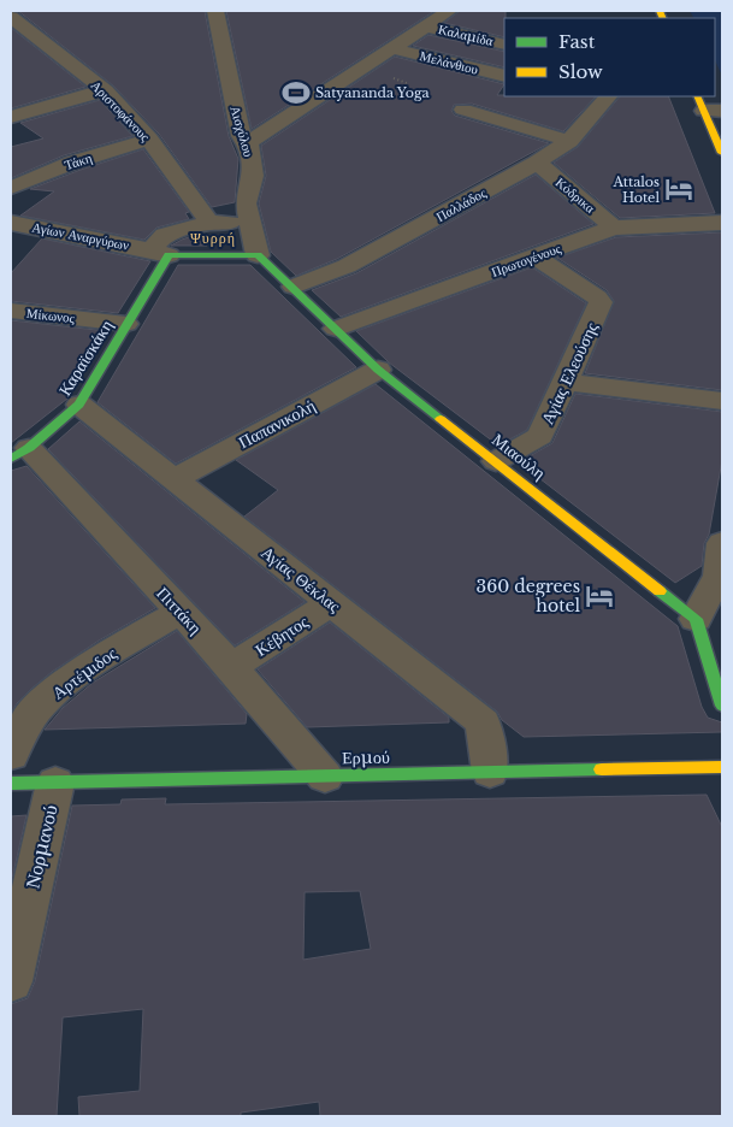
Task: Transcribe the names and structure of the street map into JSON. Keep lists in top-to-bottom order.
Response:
{
  "streets": {
    "street": [
      "Καλαμίδα",
      "Μελάνθιου",
      "Αριστοφάνους",
      "Αισχύλου",
      "Τάκη",
      "Κόδρικα",
      "Παλλάδος",
      "Αγίων Αναργύρων",
      "Πρωτογένους",
      "Μίκωνος",
      "Καραϊσκάκη",
      "Αγίας Ελεούσης",
      "Παπανικολή",
      "Μιαούλη",
      "Αγίας Θέκλας",
      "Πιττάκη",
      "Κέβητος",
      "Αρτέμιδος",
      "Ερμού",
      "Νορμανού"
    ]
  },
  "crossings": [
    ["Αριστοφάνους", "Τάκη"],
    ["Αισχύλου", "Μιαούλη"],
    ["Κόδρικα", "Παλλάδος"],
    ["Κόδρικα", "Πρωτογένους"],
    ["Παλλάδος", "Μιαούλη"],
    ["Αγίων Αναργύρων", "Καραϊσκάκη"],
    ["Πρωτογένους", "Αγίας Ελεούσης"],
    ["Πρωτογένους", "Μιαούλη"],
    ["Μίκωνος", "Καραϊσκάκη"],
    ["Καραϊσκάκη", "Αγίας Θέκλας"],
    ["Καραϊσκάκη", "Πιττάκη"],
    ["Αγίας Ελεούσης", "Μιαούλη"],
    ["Παπανικολή", "Μιαούλη"],
    ["Παπανικολή", "Αγίας Θέκλας"],
    ["Αγίας Θέκλας", "Κέβητος"],
    ["Αγίας Θέκλας", "Ερμού"],
    ["Πιττάκη", "Κέβητος"],
    ["Πιττάκη", "Αρτέμιδος"],
    ["Πιττάκη", "Ερμού"],
    ["Ερμού", "Νορμανού"]
  ],
  "districts": ["Ψυρρή"],
  "places": {
    "sports": ["Satyananda Yoga"],
    "hotel": ["Attalos Hotel", "360 degrees hotel"]
  },
  "legend": ["Fast", "Slow"]
}
